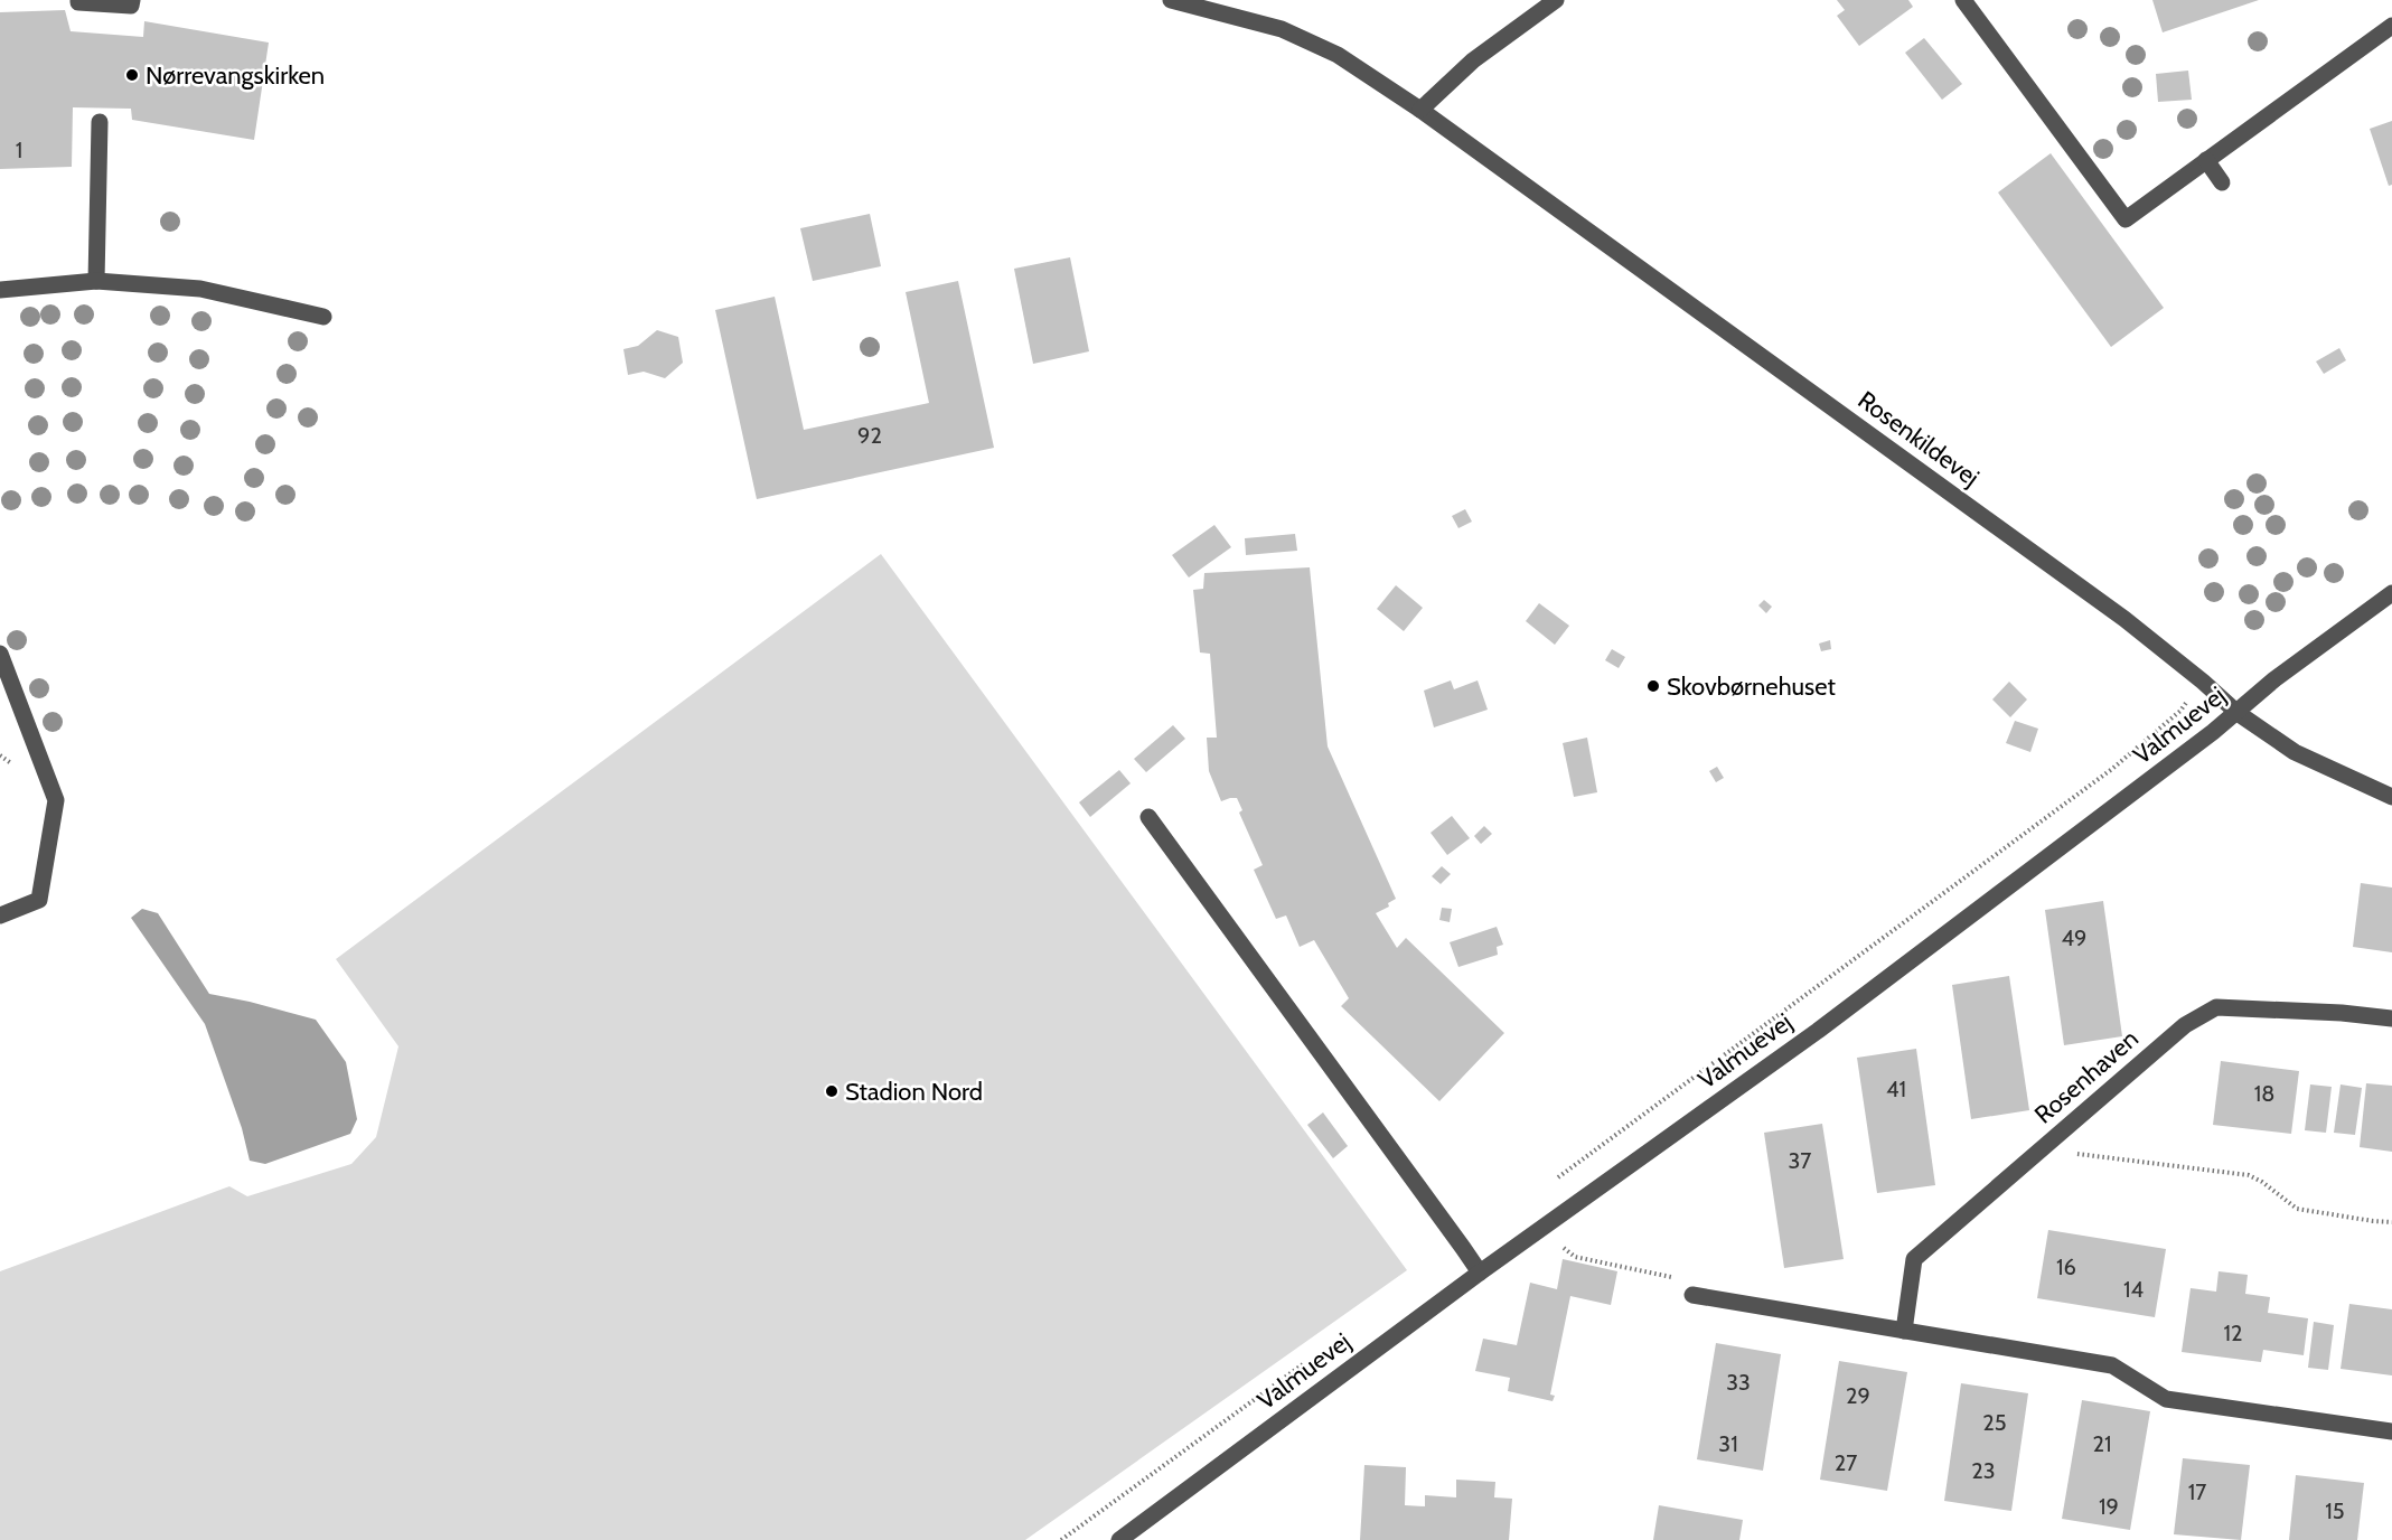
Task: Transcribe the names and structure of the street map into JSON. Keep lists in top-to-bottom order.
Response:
{
  "streets": {
    "street": ["Rosenkildevej", "Valmuevej", "Rosenhaven"]
  },
  "crossings": [
    ["Rosenkildevej", "Valmuevej"]
  ],
  "places": ["Nørrevangskirken", "Skovbørnehuset", "Stadion Nord"],
  "house_numbers": [
    "1",
    "92",
    "49",
    "41",
    "18",
    "37",
    "16",
    "14",
    "12",
    "33",
    "29",
    "25",
    "31",
    "21",
    "27",
    "23",
    "17",
    "19",
    "15"
  ]
}
